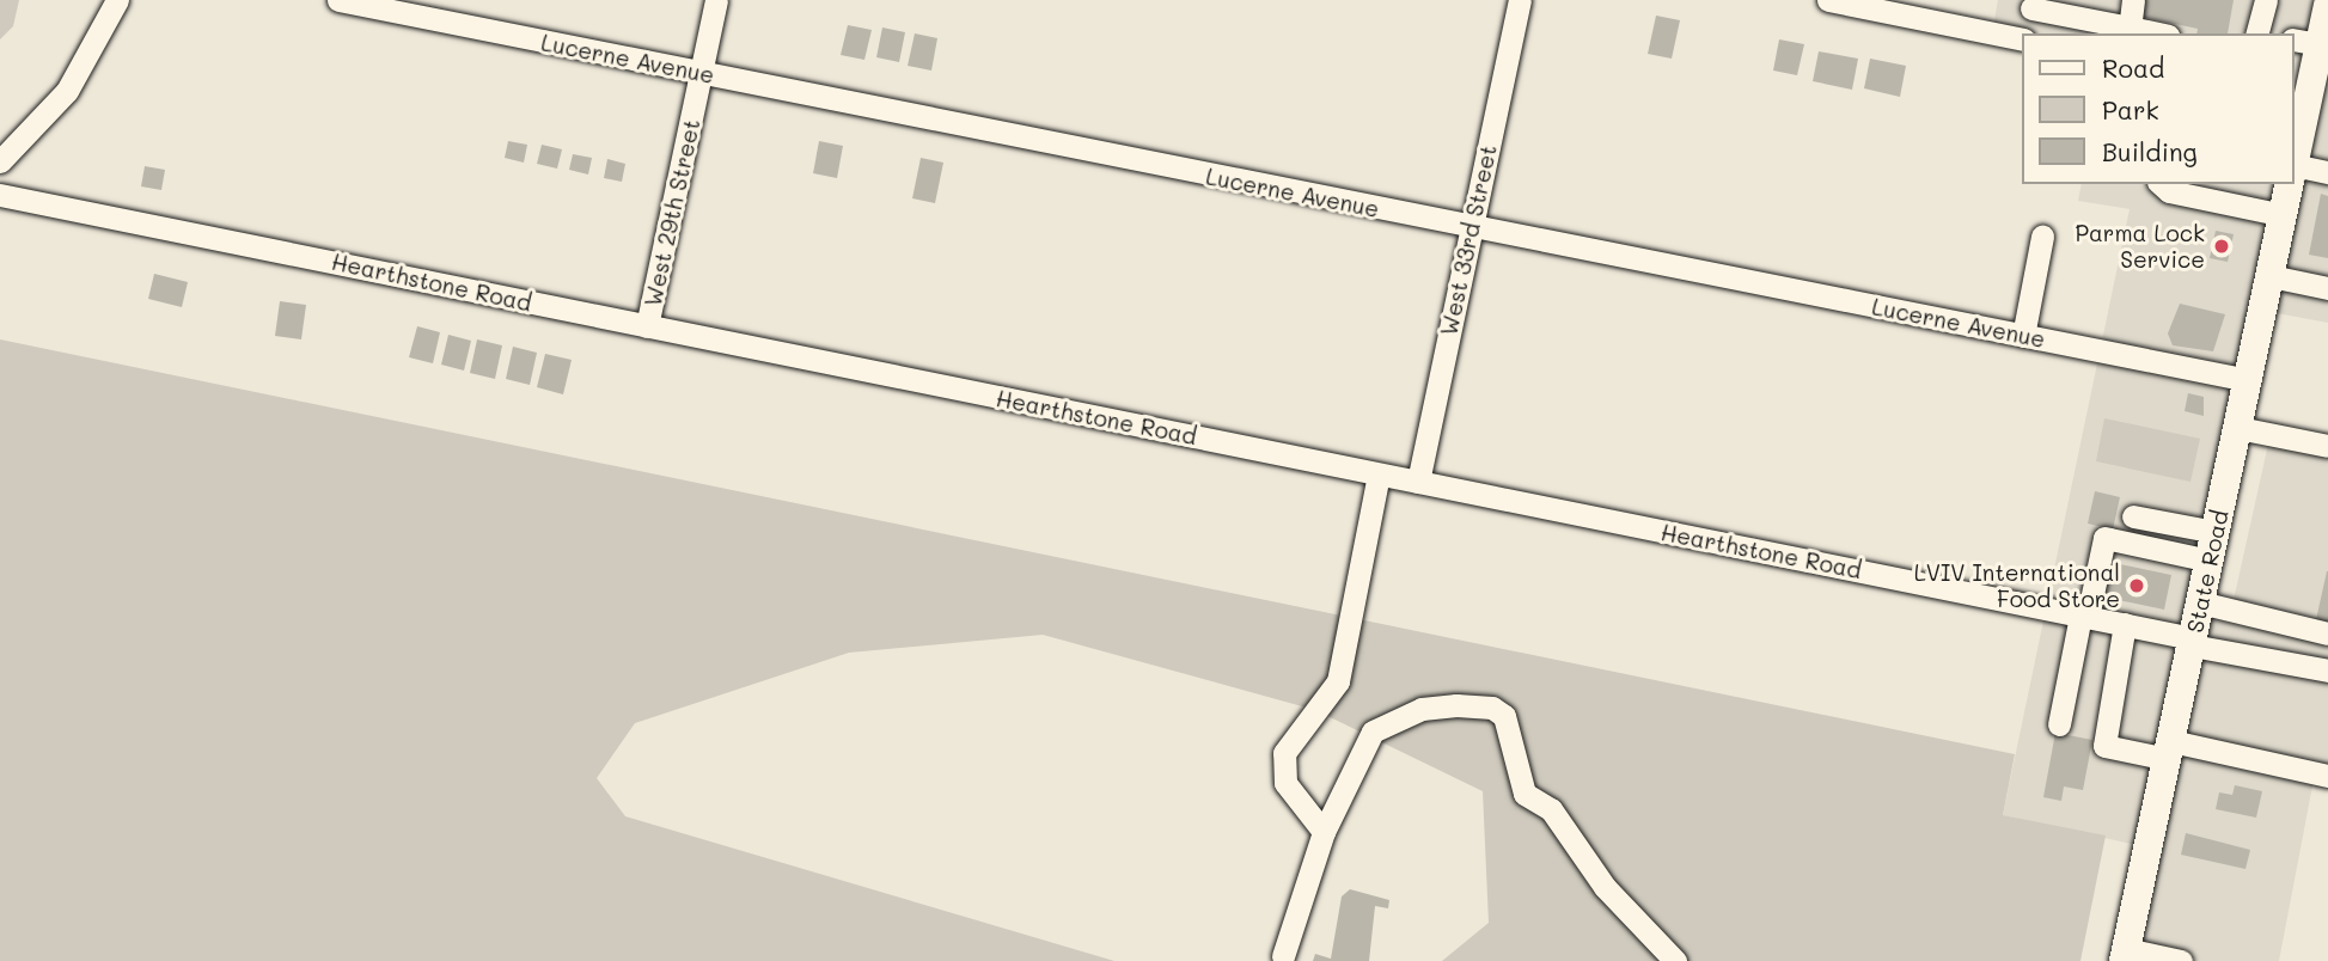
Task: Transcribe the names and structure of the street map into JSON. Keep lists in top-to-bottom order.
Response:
{
  "streets": {
    "main road": ["State Road"],
    "street": [
      "Lucerne Avenue",
      "West 29th Street",
      "West 33rd Street",
      "Hearthstone Road"
    ]
  },
  "crossings": [
    ["Lucerne Avenue", "West 29th Street"],
    ["Lucerne Avenue", "West 33rd Street"],
    ["Lucerne Avenue", "State Road"],
    ["West 29th Street", "Hearthstone Road"],
    ["West 33rd Street", "Hearthstone Road"],
    ["Hearthstone Road", "State Road"]
  ],
  "places": ["Parma Lock Service", "LVIV International Food Store"],
  "legend": ["Road", "Park", "Building"]
}
